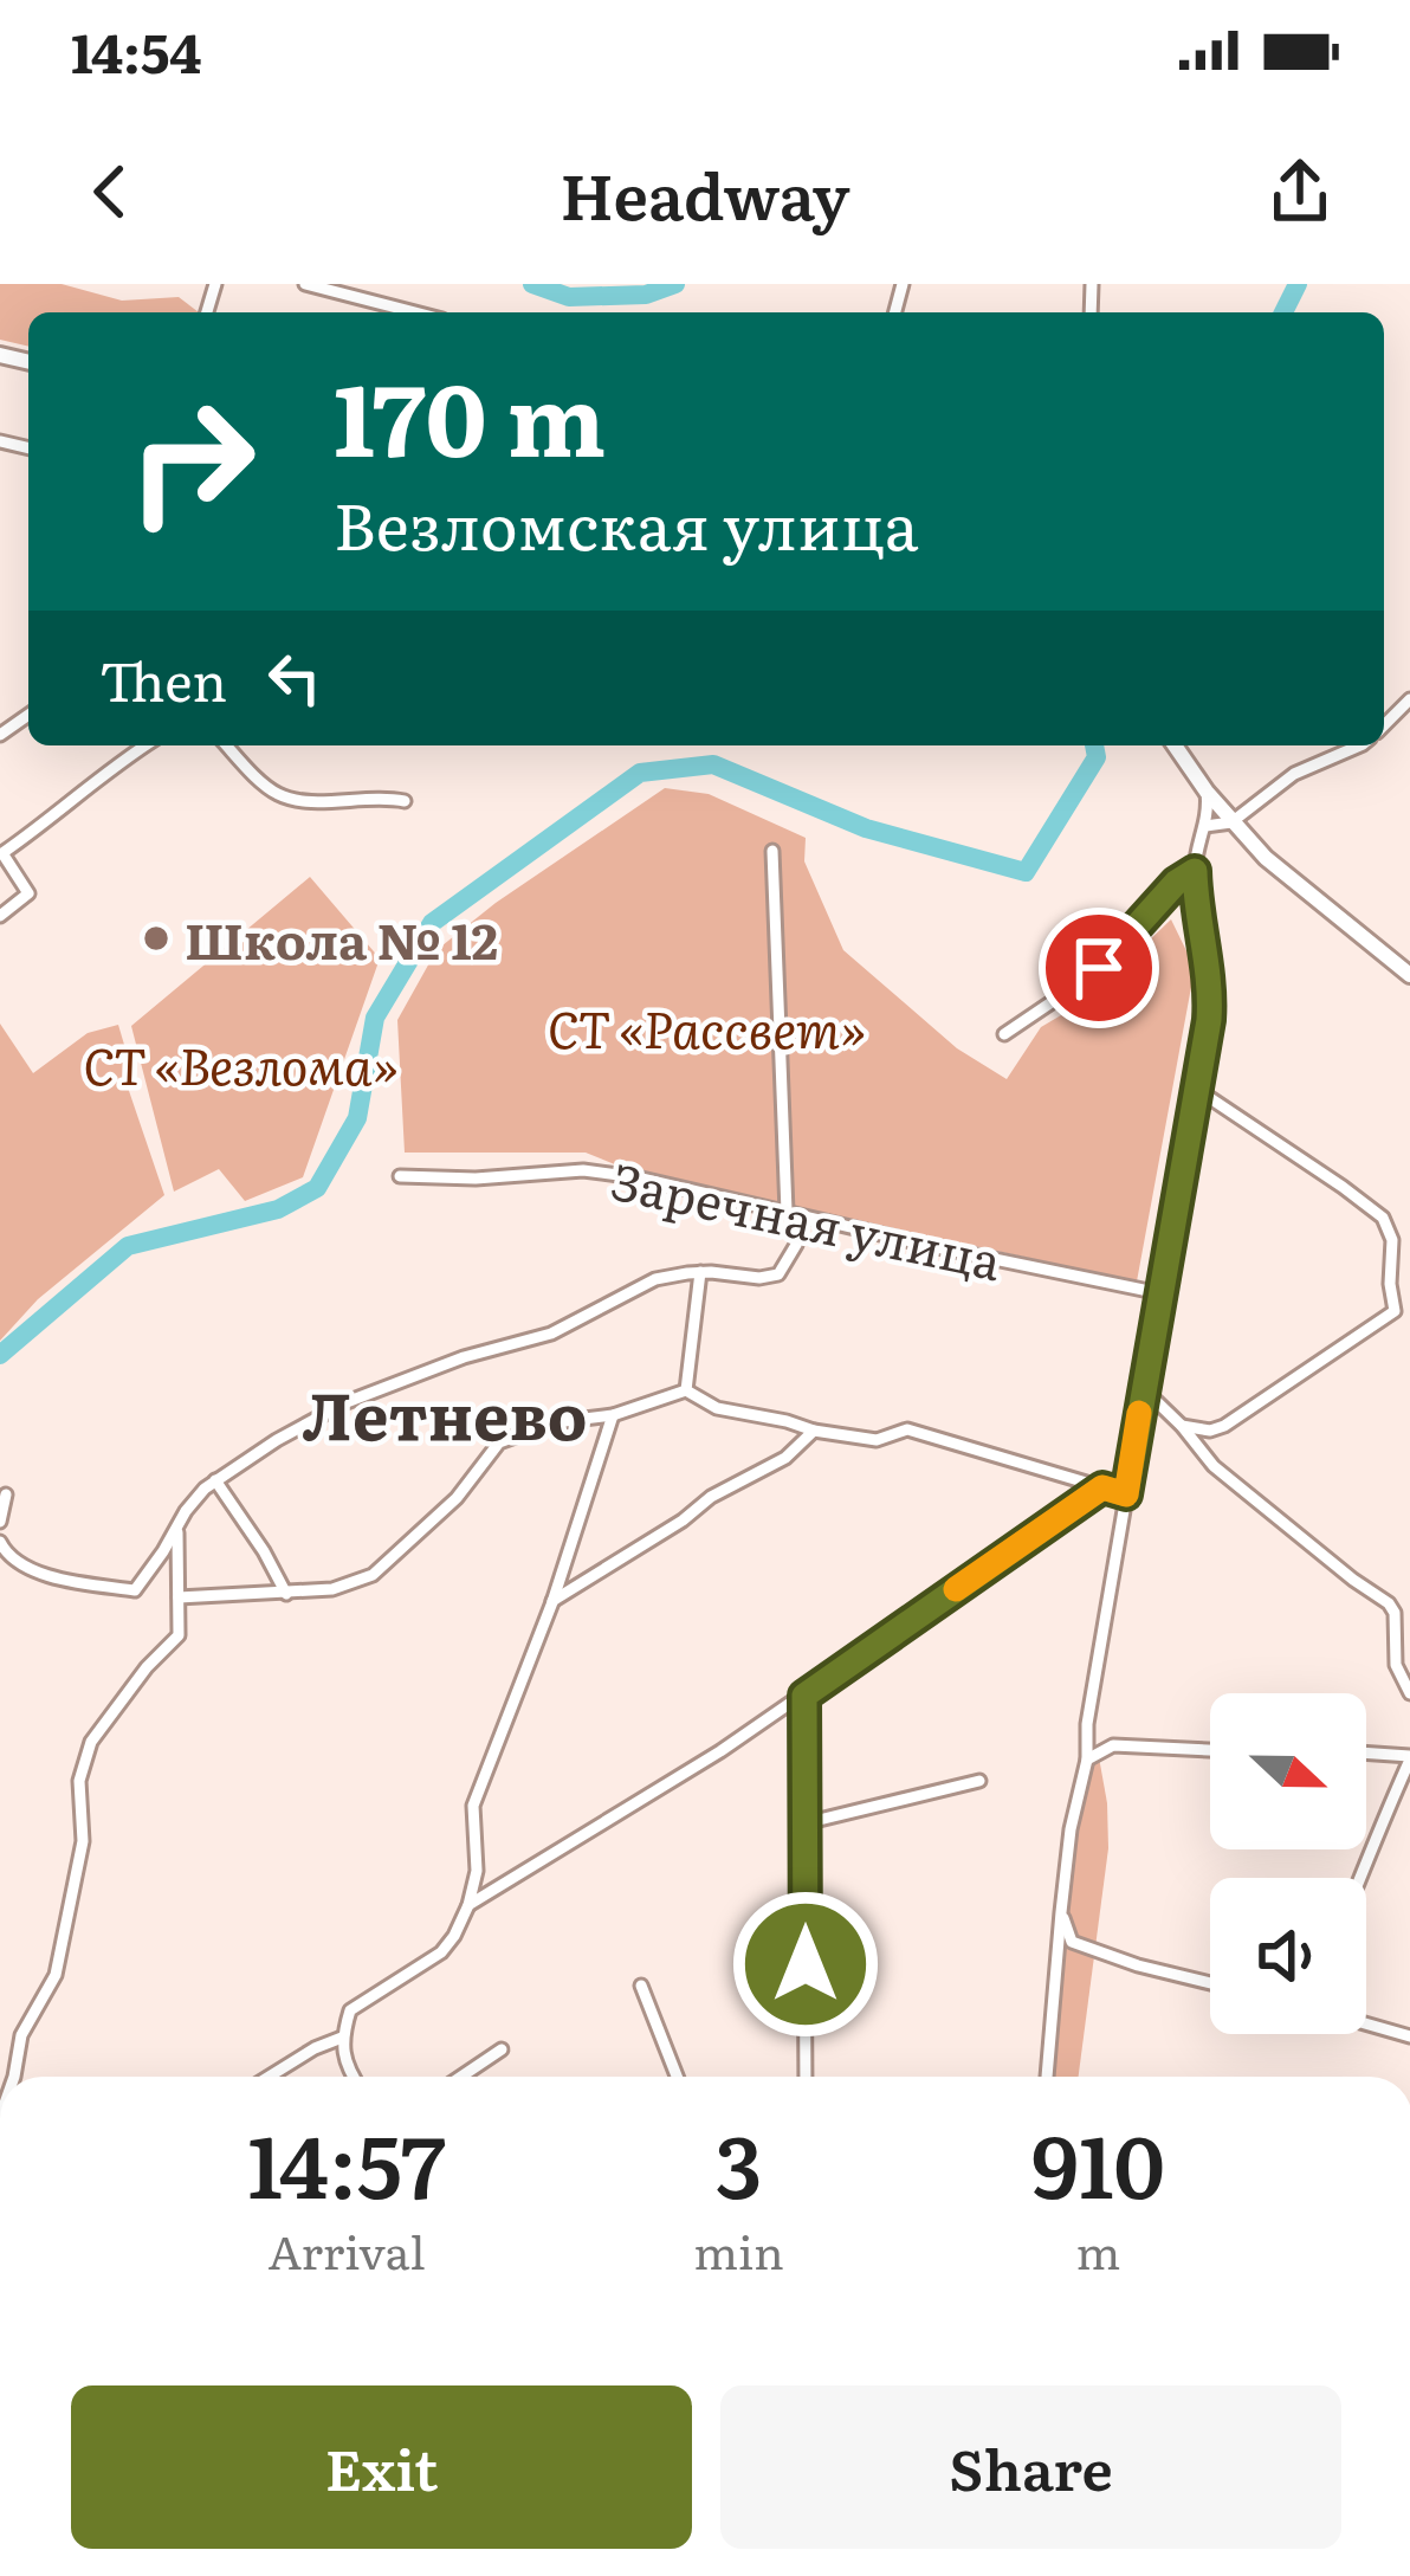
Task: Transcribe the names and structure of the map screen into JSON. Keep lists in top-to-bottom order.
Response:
{
  "streets": {
    "street": ["Заречная улица"]
  },
  "districts": ["Летнево"],
  "parks": ["СТ «Рассвет»", "СТ «Везлома»"],
  "places": ["Школа № 12"],
  "north": "right",
  "page": {
    "status": "14:54",
    "header": "Headway",
    "turn": ["170 m", "Везломская улица"],
    "then": "Then",
    "eta": [
      "14:57",
      "Arrival",
      "3",
      "min",
      "910",
      "m"
    ],
    "buttons": ["Exit", "Share"]
  }
}
